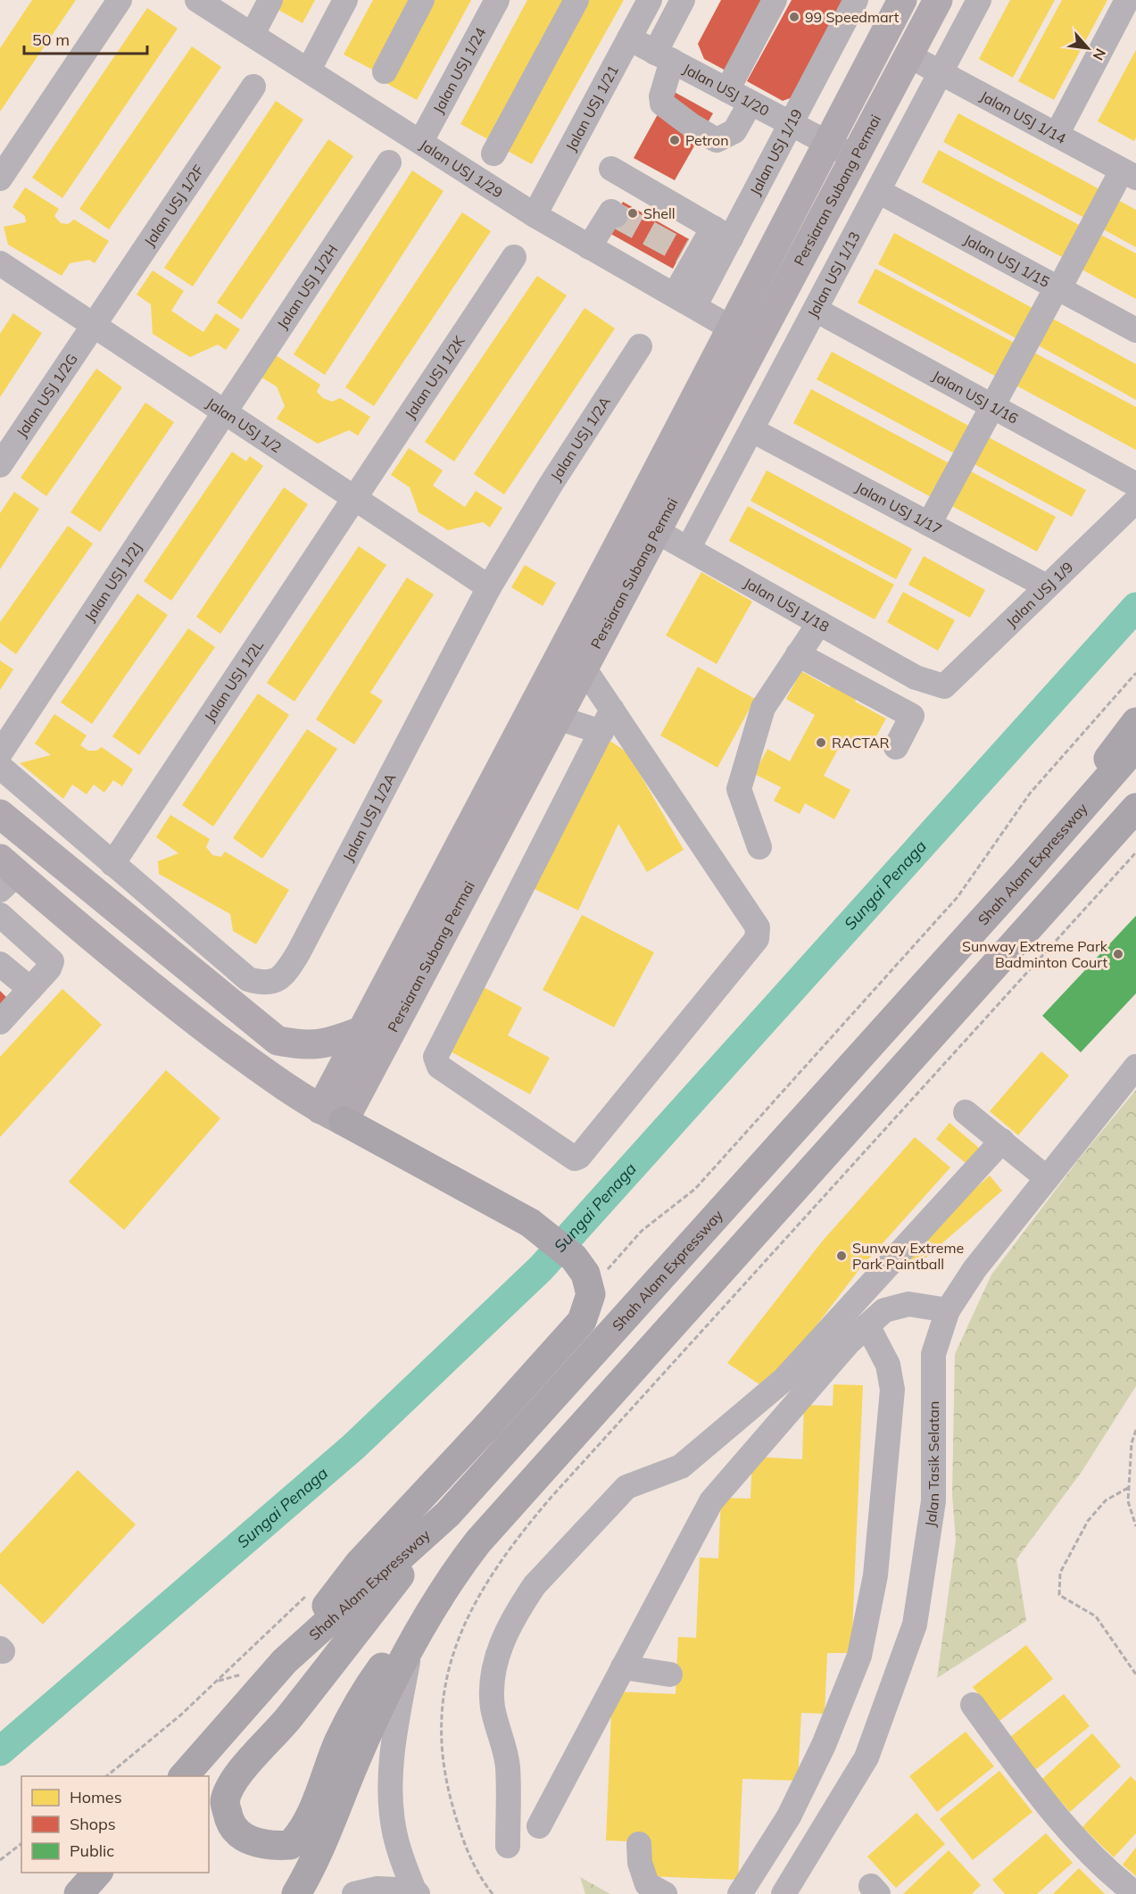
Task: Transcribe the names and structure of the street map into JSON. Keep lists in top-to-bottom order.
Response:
{
  "streets": {
    "highway": ["Shah Alam Expressway"],
    "main road": ["Persiaran Subang Permai"],
    "street": [
      "Jalan USJ 1/24",
      "Jalan USJ 1/20",
      "Jalan USJ 1/21",
      "Jalan USJ 1/14",
      "Jalan USJ 1/19",
      "Jalan USJ 1/29",
      "Jalan USJ 1/2F",
      "Jalan USJ 1/15",
      "Jalan USJ 1/13",
      "Jalan USJ 1/2H",
      "Jalan USJ 1/2K",
      "Jalan USJ 1/2G",
      "Jalan USJ 1/16",
      "Jalan USJ 1/2",
      "Jalan USJ 1/2A",
      "Jalan USJ 1/17",
      "Jalan USJ 1/2J",
      "Jalan USJ 1/9",
      "Jalan USJ 1/18",
      "Jalan USJ 1/2L",
      "Jalan Tasik Selatan"
    ]
  },
  "crossings": [
    ["Jalan USJ 1/24", "Jalan USJ 1/29"],
    ["Jalan USJ 1/20", "Jalan USJ 1/21"],
    ["Jalan USJ 1/20", "Jalan USJ 1/19"],
    ["Jalan USJ 1/20", "Persiaran Subang Permai"],
    ["Jalan USJ 1/21", "Jalan USJ 1/29"],
    ["Jalan USJ 1/14", "Persiaran Subang Permai"],
    ["Jalan USJ 1/14", "Jalan USJ 1/13"],
    ["Jalan USJ 1/19", "Jalan USJ 1/29"],
    ["Jalan USJ 1/29", "Persiaran Subang Permai"],
    ["Persiaran Subang Permai", "Jalan USJ 1/18"],
    ["Jalan USJ 1/2F", "Jalan USJ 1/2G"],
    ["Jalan USJ 1/2F", "Jalan USJ 1/2"],
    ["Jalan USJ 1/15", "Jalan USJ 1/13"],
    ["Jalan USJ 1/13", "Jalan USJ 1/16"],
    ["Jalan USJ 1/13", "Jalan USJ 1/17"],
    ["Jalan USJ 1/13", "Jalan USJ 1/18"],
    ["Jalan USJ 1/2H", "Jalan USJ 1/2"],
    ["Jalan USJ 1/2H", "Jalan USJ 1/2J"],
    ["Jalan USJ 1/2K", "Jalan USJ 1/2"],
    ["Jalan USJ 1/2K", "Jalan USJ 1/2L"],
    ["Jalan USJ 1/2G", "Jalan USJ 1/2"],
    ["Jalan USJ 1/2", "Jalan USJ 1/2A"],
    ["Jalan USJ 1/2", "Jalan USJ 1/2J"],
    ["Jalan USJ 1/2", "Jalan USJ 1/2L"],
    ["Jalan USJ 1/2A", "Jalan USJ 1/2L"],
    ["Jalan USJ 1/17", "Jalan USJ 1/9"],
    ["Jalan USJ 1/9", "Jalan USJ 1/18"]
  ],
  "water": ["Sungai Penaga"],
  "places": [
    "99 Speedmart",
    "Petron",
    "Shell",
    "RACTAR",
    "Sunway Extreme Park Badminton Court",
    "Sunway Extreme Park Paintball"
  ],
  "legend": ["Homes", "Shops", "Public"],
  "scale_bar": "50 m",
  "north": "bottom right"
}
